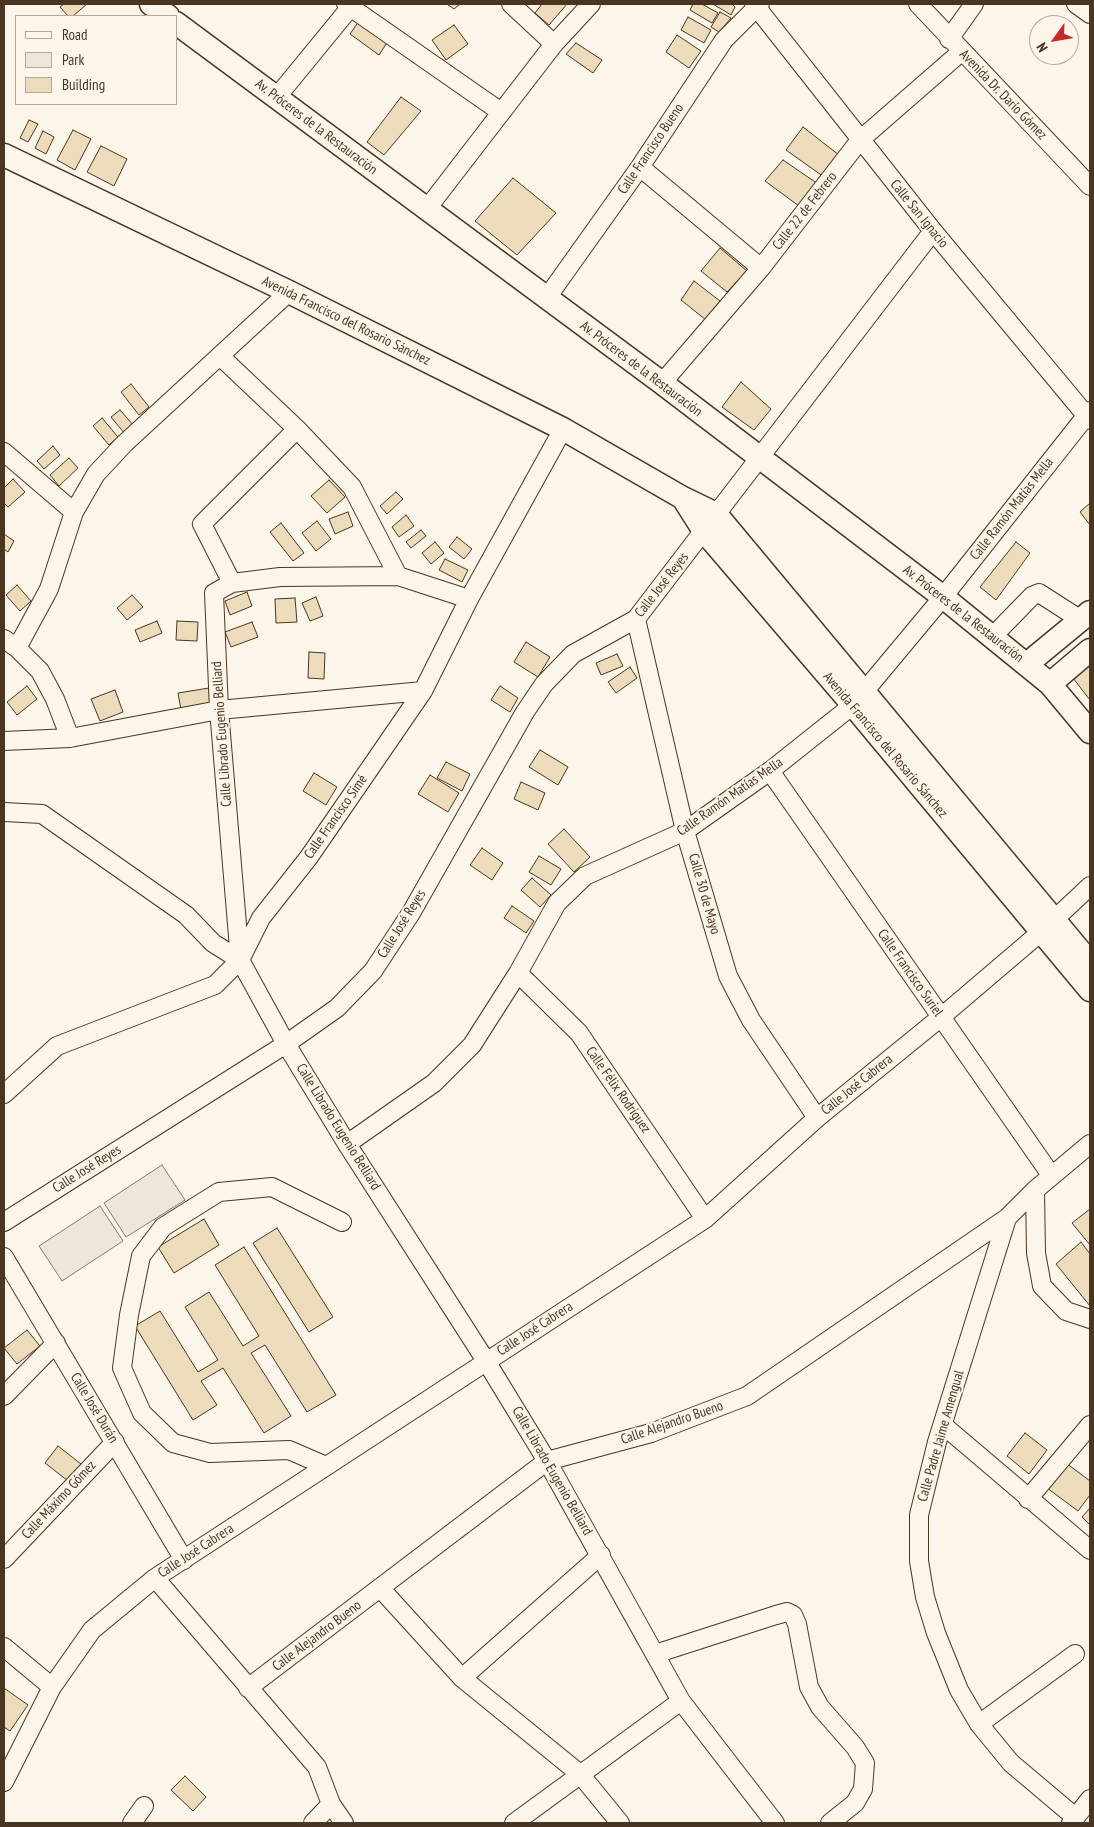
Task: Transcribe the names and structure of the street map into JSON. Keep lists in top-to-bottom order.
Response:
{
  "streets": {
    "main road": ["Av. Próceres de la Restauración", "Avenida Francisco del Rosario Sánchez"],
    "street": [
      "Avenida Dr. Darío Gómez",
      "Calle Francisco Bueno",
      "Calle 22 de Febrero",
      "Calle San Ignacio",
      "Calle Ramón Matías Mella",
      "Calle José Reyes",
      "Calle Librado Eugenio Belliard",
      "Calle Francisco Simé",
      "Calle 30 de Mayo",
      "Calle Francisco Suriel",
      "Calle José Cabrera",
      "Calle Félix Rodríguez",
      "Calle José Durán",
      "Calle Alejandro Bueno",
      "Calle Padre Jaime Amengual",
      "Calle Máximo Gómez"
    ]
  },
  "crossings": [
    ["Avenida Dr. Darío Gómez", "Calle 22 de Febrero"],
    ["Av. Próceres de la Restauración", "Calle Francisco Bueno"],
    ["Av. Próceres de la Restauración", "Calle 22 de Febrero"],
    ["Av. Próceres de la Restauración", "Calle Ramón Matías Mella"],
    ["Av. Próceres de la Restauración", "Calle José Reyes"],
    ["Calle Francisco Bueno", "Calle San Ignacio"],
    ["Calle 22 de Febrero", "Calle San Ignacio"],
    ["Calle San Ignacio", "Calle Ramón Matías Mella"],
    ["Calle San Ignacio", "Calle José Reyes"],
    ["Avenida Francisco del Rosario Sánchez", "Calle Ramón Matías Mella"],
    ["Avenida Francisco del Rosario Sánchez", "Calle José Reyes"],
    ["Avenida Francisco del Rosario Sánchez", "Calle Francisco Simé"],
    ["Avenida Francisco del Rosario Sánchez", "Calle José Cabrera"],
    ["Calle Ramón Matías Mella", "Calle Librado Eugenio Belliard"],
    ["Calle Ramón Matías Mella", "Calle 30 de Mayo"],
    ["Calle Ramón Matías Mella", "Calle Francisco Suriel"],
    ["Calle Ramón Matías Mella", "Calle Félix Rodríguez"],
    ["Calle José Reyes", "Calle Librado Eugenio Belliard"],
    ["Calle José Reyes", "Calle 30 de Mayo"],
    ["Calle Librado Eugenio Belliard", "Calle Francisco Simé"],
    ["Calle Librado Eugenio Belliard", "Calle José Cabrera"],
    ["Calle Librado Eugenio Belliard", "Calle Alejandro Bueno"],
    ["Calle 30 de Mayo", "Calle José Cabrera"],
    ["Calle Francisco Suriel", "Calle José Cabrera"],
    ["Calle Francisco Suriel", "Calle Alejandro Bueno"],
    ["Calle José Cabrera", "Calle Félix Rodríguez"],
    ["Calle José Cabrera", "Calle José Durán"],
    ["Calle José Durán", "Calle Máximo Gómez"],
    ["Calle Alejandro Bueno", "Calle Padre Jaime Amengual"]
  ],
  "legend": ["Road", "Park", "Building"],
  "north": "bottom left"
}
